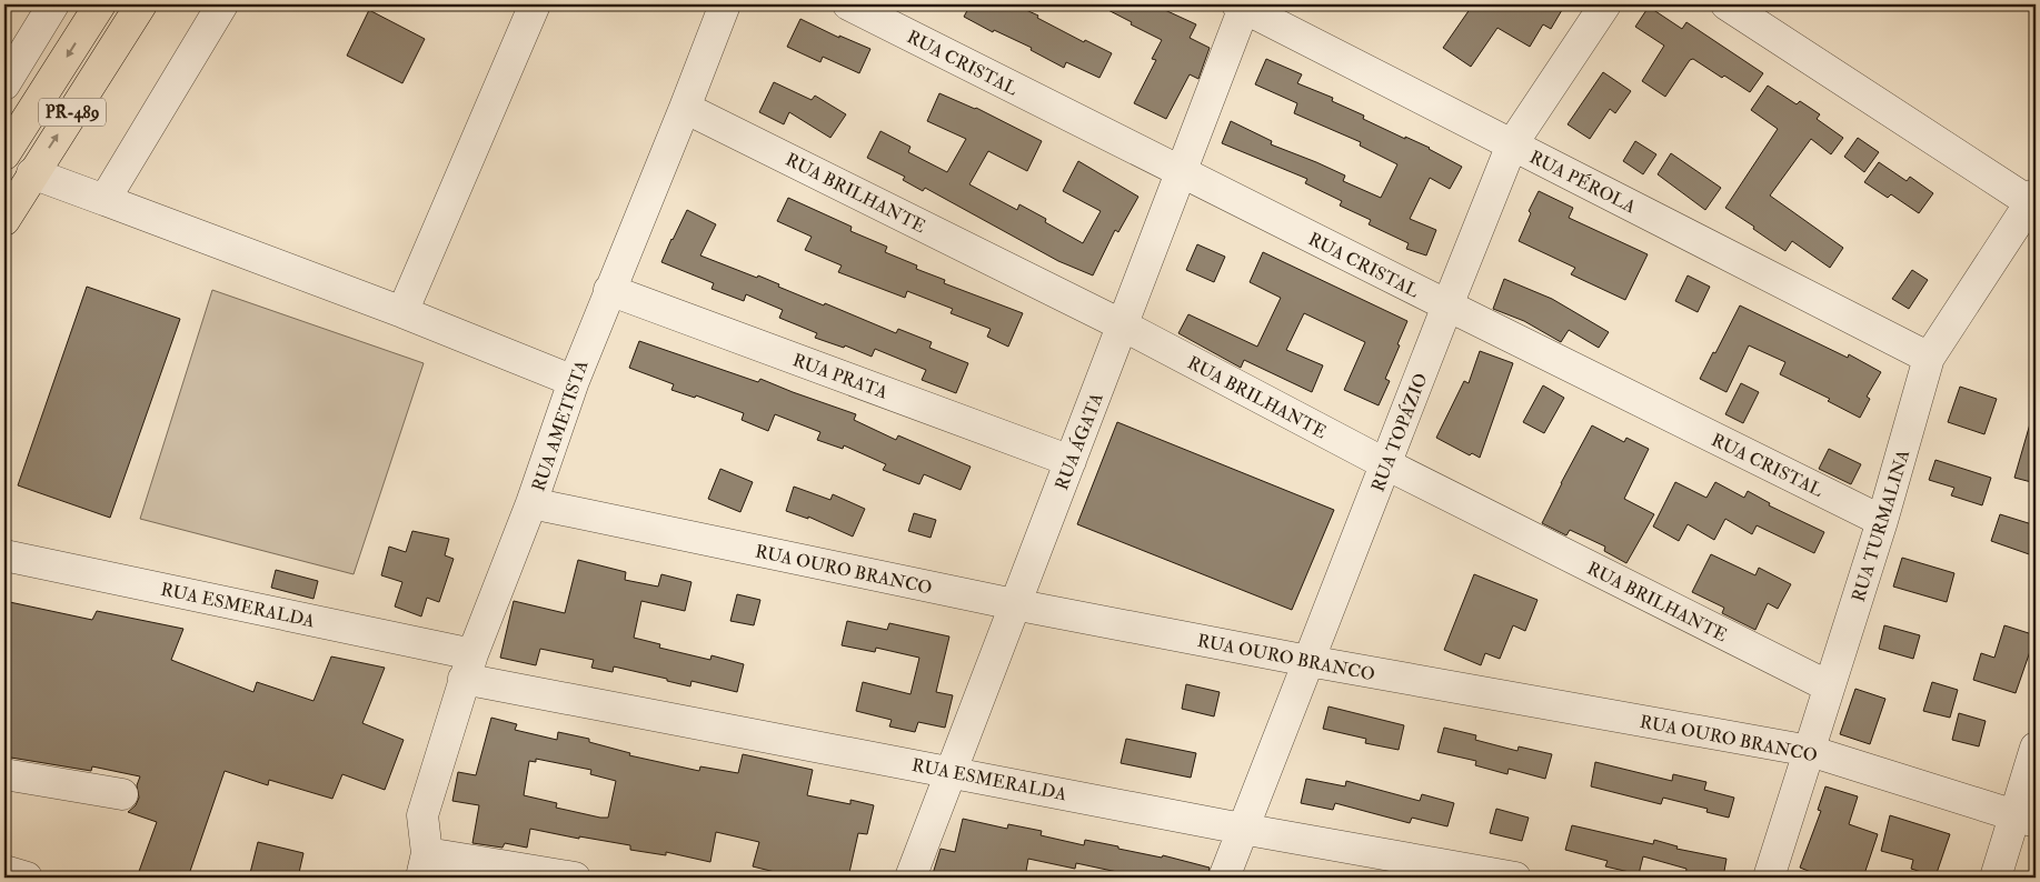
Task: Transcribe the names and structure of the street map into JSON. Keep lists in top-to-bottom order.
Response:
{
  "streets": {
    "main road": ["PR-489"],
    "street": [
      "RUA CRISTAL",
      "RUA PÉROLA",
      "RUA BRILHANTE",
      "RUA PRATA",
      "RUA AMETISTA",
      "RUA TOPÁZIO",
      "RUA ÁGATA",
      "RUA TURMALINA",
      "RUA OURO BRANCO",
      "RUA ESMERALDA"
    ]
  },
  "crossings": [
    ["RUA CRISTAL", "RUA TOPÁZIO"],
    ["RUA CRISTAL", "RUA ÁGATA"],
    ["RUA CRISTAL", "RUA TURMALINA"],
    ["RUA PÉROLA", "RUA TOPÁZIO"],
    ["RUA PÉROLA", "RUA ÁGATA"],
    ["RUA PÉROLA", "RUA TURMALINA"],
    ["RUA BRILHANTE", "RUA AMETISTA"],
    ["RUA BRILHANTE", "RUA TOPÁZIO"],
    ["RUA BRILHANTE", "RUA ÁGATA"],
    ["RUA BRILHANTE", "RUA TURMALINA"],
    ["RUA PRATA", "RUA AMETISTA"],
    ["RUA PRATA", "RUA ÁGATA"],
    ["RUA AMETISTA", "RUA OURO BRANCO"],
    ["RUA AMETISTA", "RUA ESMERALDA"],
    ["RUA TOPÁZIO", "RUA OURO BRANCO"],
    ["RUA TOPÁZIO", "RUA ESMERALDA"],
    ["RUA ÁGATA", "RUA OURO BRANCO"],
    ["RUA ÁGATA", "RUA ESMERALDA"],
    ["RUA TURMALINA", "RUA OURO BRANCO"]
  ]
}
